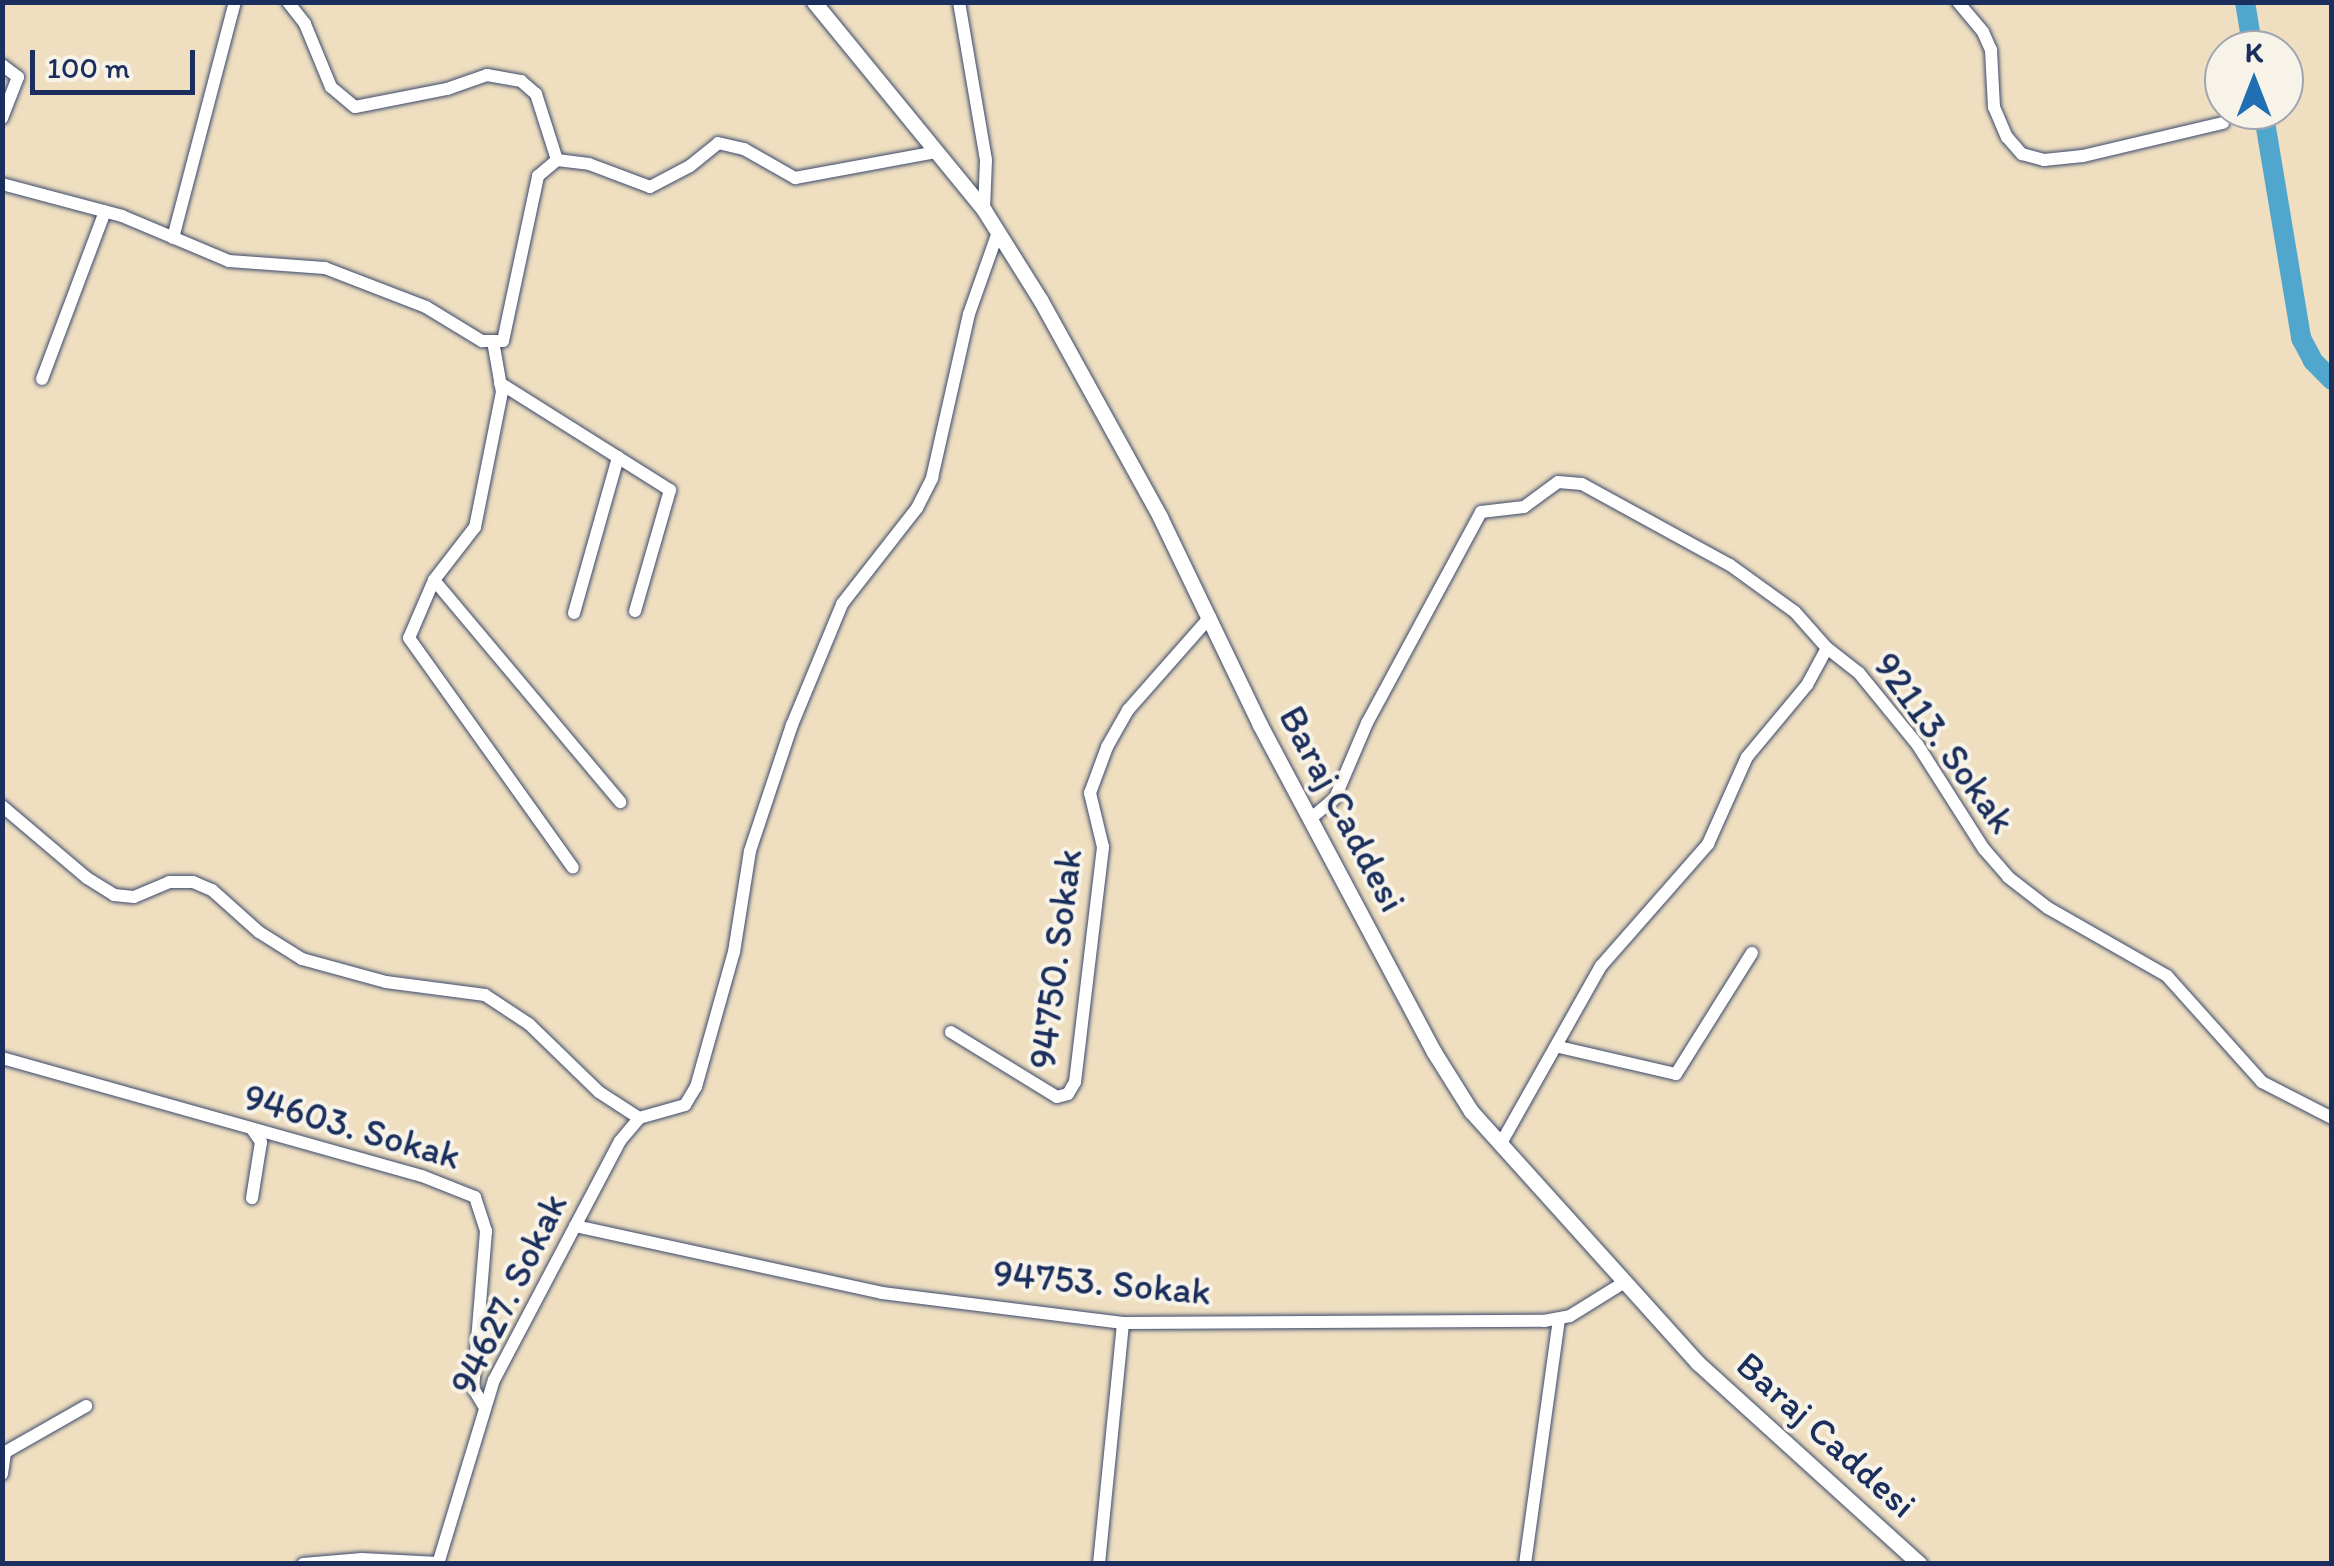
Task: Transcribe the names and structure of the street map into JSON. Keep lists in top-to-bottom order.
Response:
{
  "streets": {
    "main road": ["Baraj Caddesi"],
    "street": [
      "92113. Sokak",
      "94750. Sokak",
      "94603. Sokak",
      "94753. Sokak",
      "94627. Sokak"
    ]
  },
  "crossings": [
    ["92113. Sokak", "Baraj Caddesi"],
    ["Baraj Caddesi", "94750. Sokak"],
    ["Baraj Caddesi", "94753. Sokak"],
    ["94603. Sokak", "94627. Sokak"],
    ["94753. Sokak", "94627. Sokak"]
  ],
  "scale_bar": "100 m",
  "north": "top"
}
